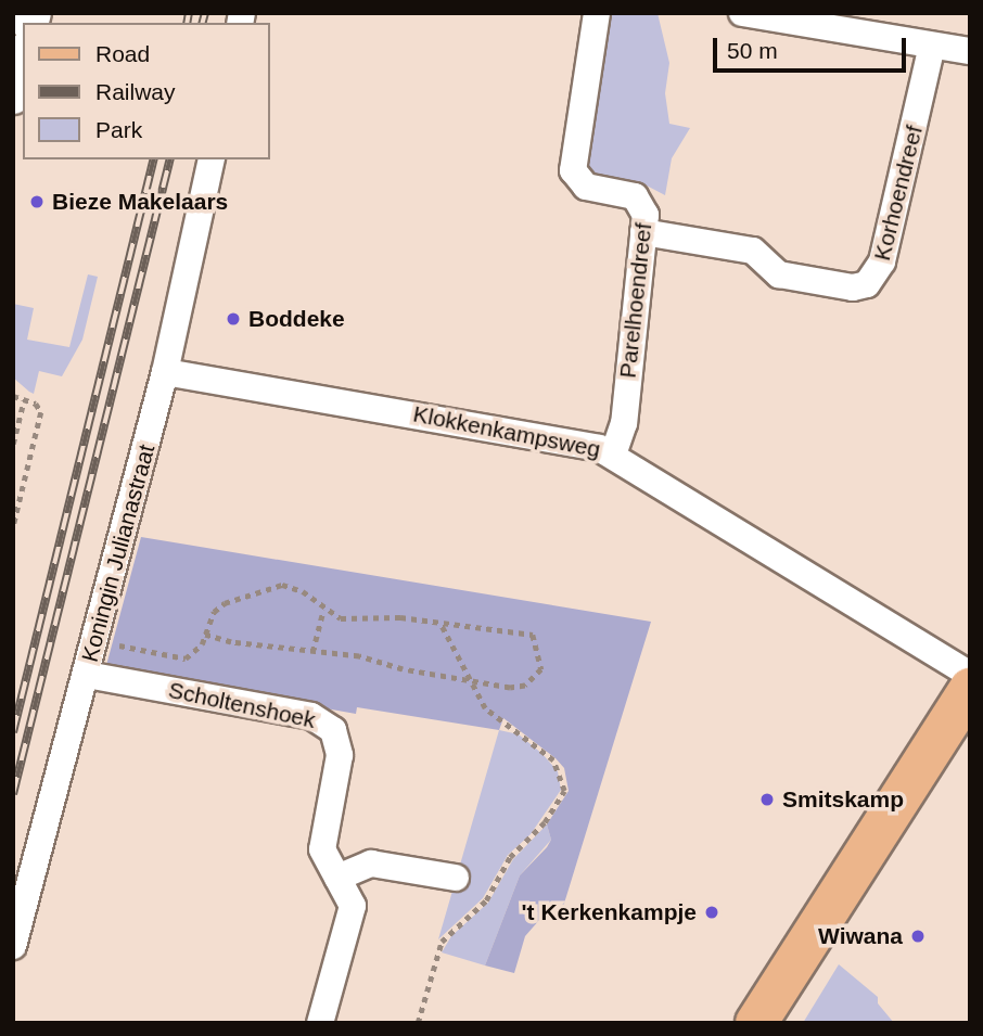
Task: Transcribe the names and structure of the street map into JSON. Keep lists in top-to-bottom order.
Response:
{
  "streets": {
    "street": [
      "Korhoendreef",
      "Parelhoendreef",
      "Klokkenkampsweg",
      "Koningin Julianastraat",
      "Scholtenshoek"
    ]
  },
  "crossings": [
    ["Korhoendreef", "Parelhoendreef"],
    ["Parelhoendreef", "Klokkenkampsweg"],
    ["Klokkenkampsweg", "Koningin Julianastraat"],
    ["Koningin Julianastraat", "Scholtenshoek"]
  ],
  "places": [
    "Bieze Makelaars",
    "Boddeke",
    "Smitskamp",
    "'t Kerkenkampje",
    "Wiwana"
  ],
  "legend": ["Road", "Railway", "Park"],
  "scale_bar": "50 m"
}
